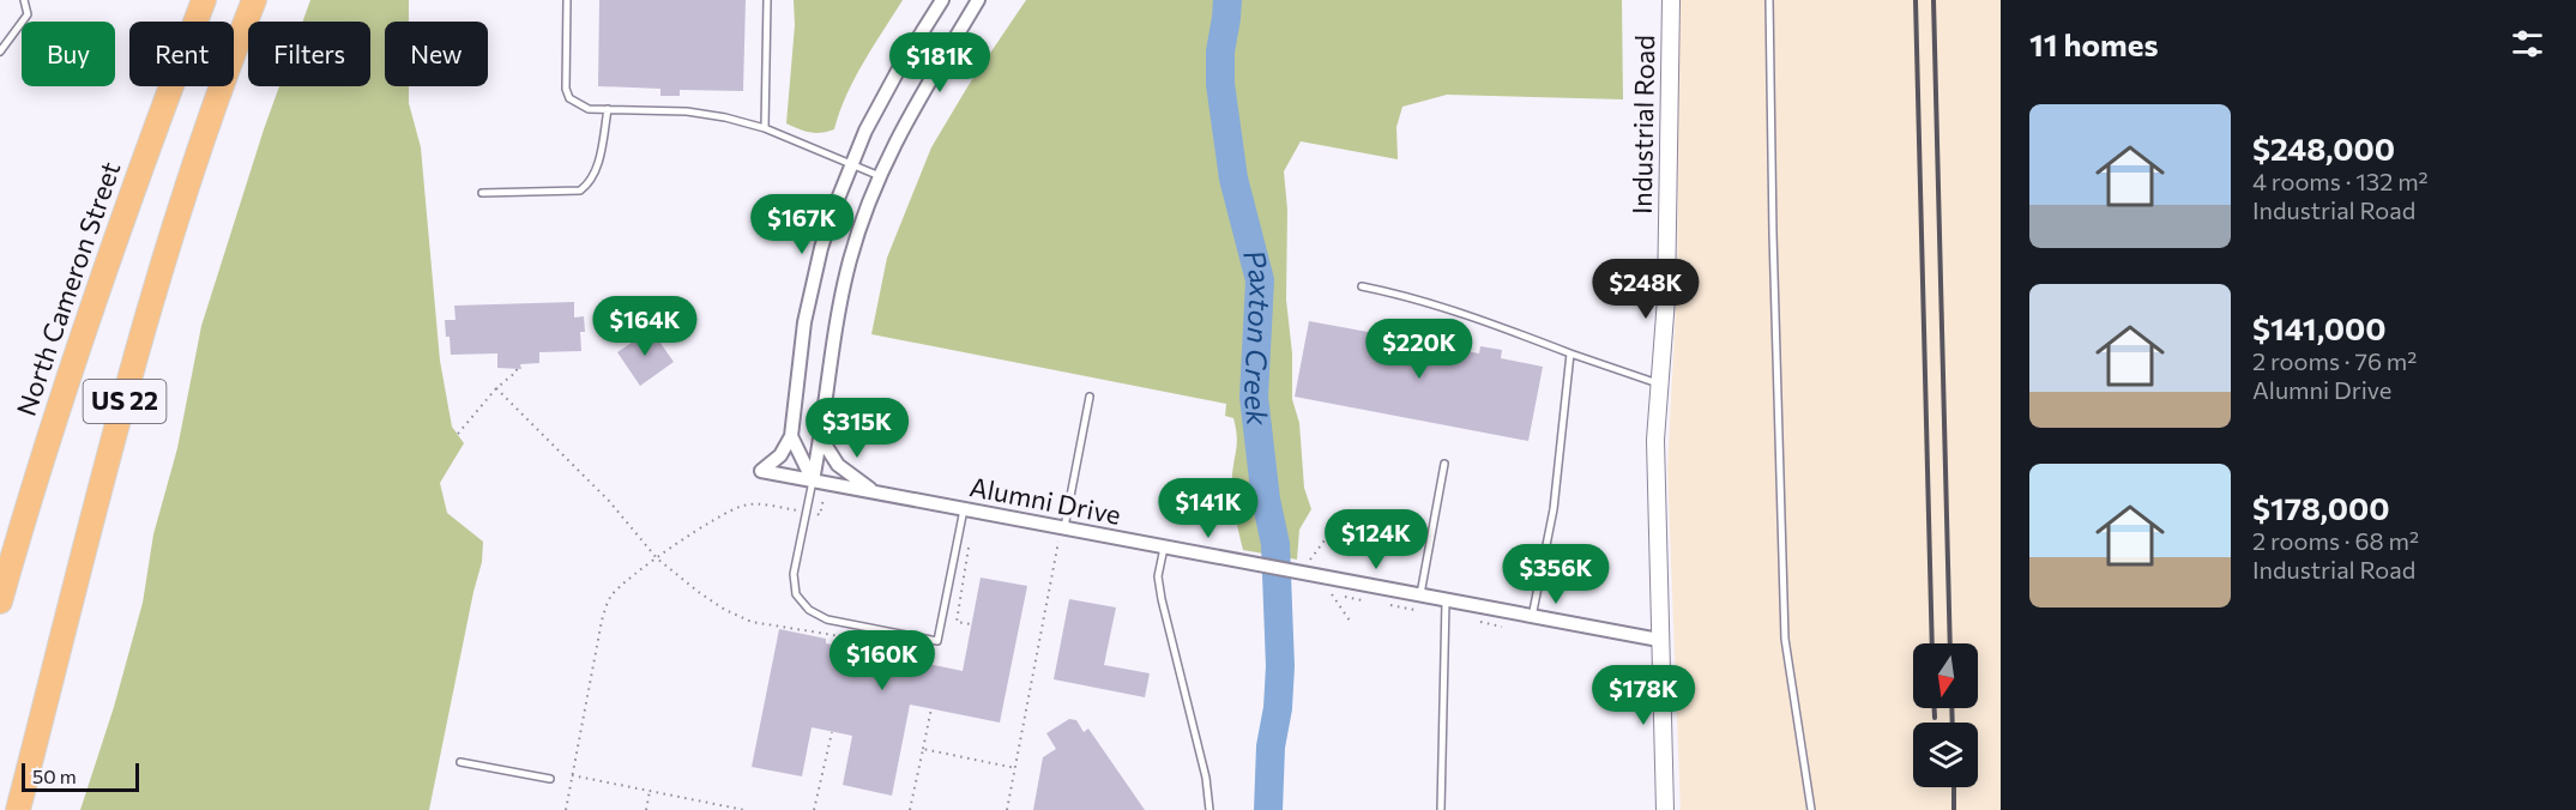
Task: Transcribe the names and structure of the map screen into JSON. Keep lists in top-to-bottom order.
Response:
{
  "streets": {
    "highway": ["North Cameron Street", "US 22"],
    "street": ["Industrial Road", "Alumni Drive"]
  },
  "crossings": [
    ["Industrial Road", "Alumni Drive"]
  ],
  "water": ["Paxton Creek"],
  "scale_bar": "50 m",
  "north": "bottom",
  "page": {
    "heading": "11 homes",
    "chip": [
      "Buy",
      "Rent",
      "Filters",
      "New"
    ],
    "price": [
      "$181K",
      "$167K",
      "$248K",
      "$164K",
      "$220K",
      "$315K",
      "$141K",
      "$124K",
      "$356K",
      "$160K",
      "$178K"
    ],
    "list": [
      {
        "name": "$248,000",
        "note": "4 rooms · 132 m² · Industrial Road"
      },
      {
        "name": "$141,000",
        "note": "2 rooms · 76 m² · Alumni Drive"
      },
      {
        "name": "$178,000",
        "note": "2 rooms · 68 m² · Industrial Road"
      }
    ],
    "scale": "50 m"
  }
}
